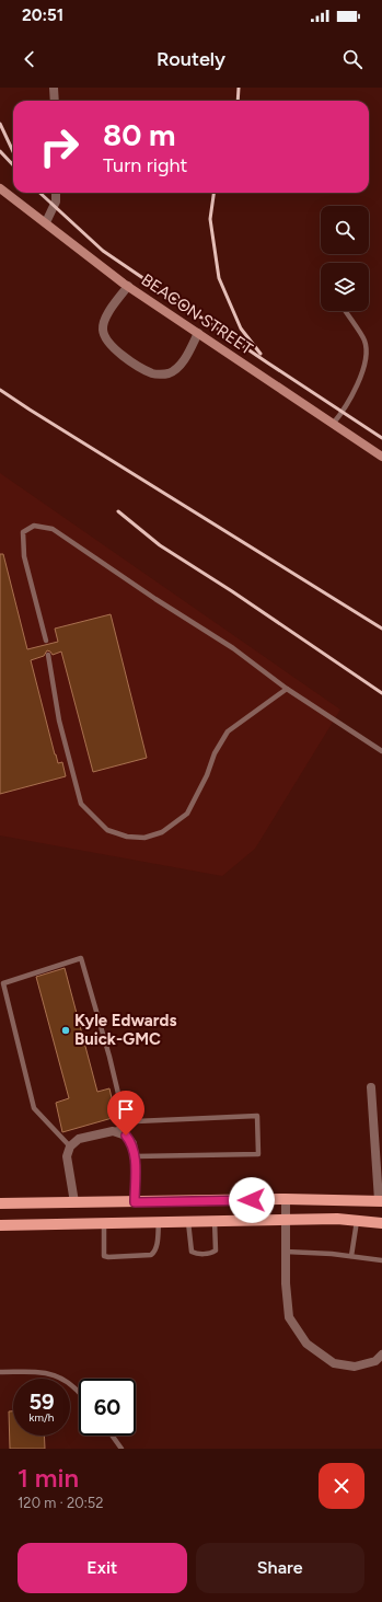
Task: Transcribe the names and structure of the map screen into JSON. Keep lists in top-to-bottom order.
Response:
{
  "streets": {
    "street": ["BEACON STREET"]
  },
  "places": ["Kyle Edwards Buick-GMC"],
  "page": {
    "status": "20:51",
    "header": "Routely",
    "turn": ["80 m", "Turn right"],
    "speed": "59 km/h",
    "limit": "60",
    "heading": ["1 min", "120 m · 20:52"],
    "buttons": ["Exit", "Share"]
  }
}
